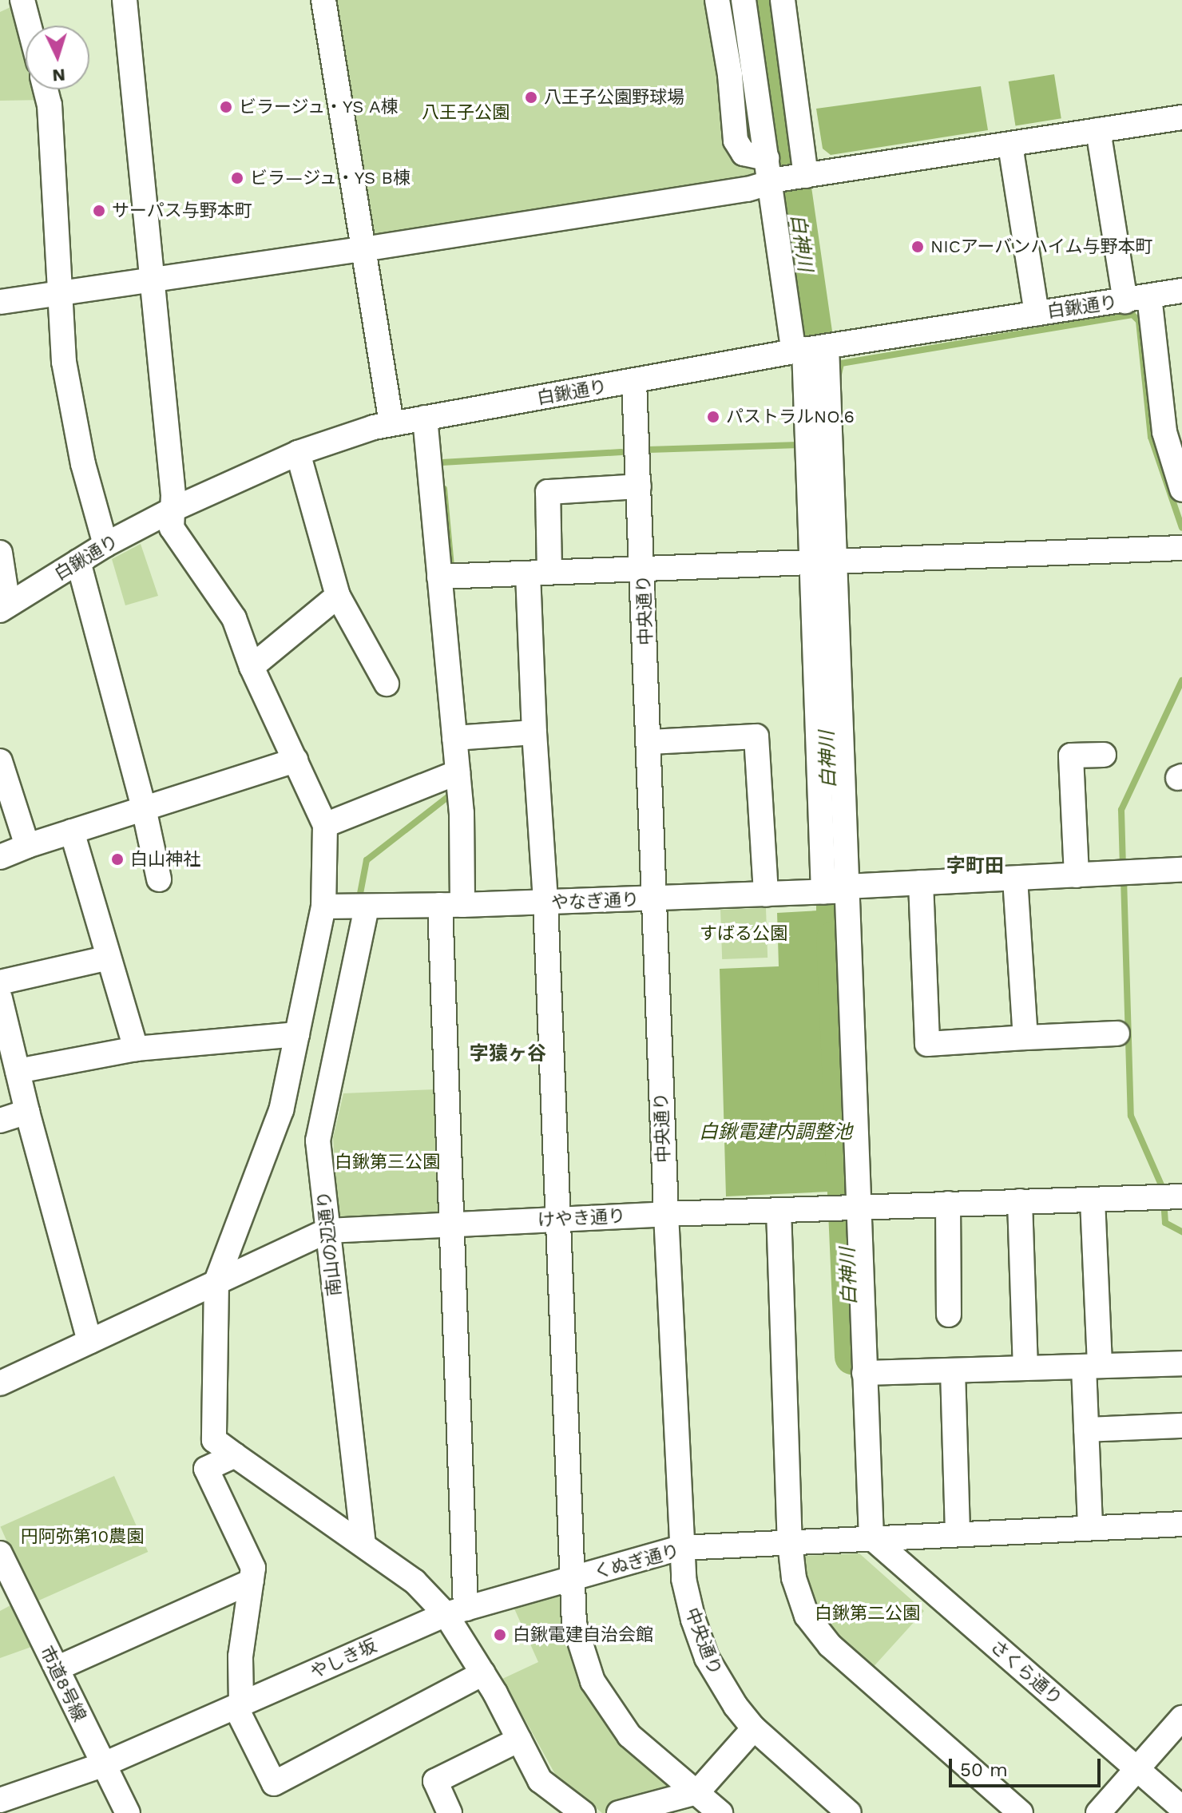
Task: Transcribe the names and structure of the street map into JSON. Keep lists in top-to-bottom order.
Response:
{
  "streets": {
    "street": [
      "白鍬通り",
      "中央通り",
      "やなぎ通り",
      "けやき通り",
      "南山の辺通り",
      "くぬぎ通り",
      "やしき坂",
      "さくら通り",
      "市道8号線"
    ]
  },
  "crossings": [
    ["白鍬通り", "中央通り"],
    ["中央通り", "やなぎ通り"],
    ["中央通り", "けやき通り"],
    ["中央通り", "くぬぎ通り"],
    ["やなぎ通り", "南山の辺通り"],
    ["けやき通り", "南山の辺通り"],
    ["くぬぎ通り", "やしき坂"],
    ["くぬぎ通り", "さくら通り"],
    ["やしき坂", "市道8号線"]
  ],
  "districts": ["字町田", "字猿ヶ谷"],
  "water": ["白神川", "白鍬電建内調整池"],
  "parks": [
    "八王子公園",
    "すばる公園",
    "白鍬第三公園",
    "円阿弥第10農園",
    "白鍬第二公園"
  ],
  "places": [
    "八王子公園野球場",
    "ビラージュ・YS A棟",
    "ビラ―ジュ・YS B棟",
    "サーパス与野本町",
    "NICアーバンハイム与野本町",
    "パストラルNO.6",
    "白山神社",
    "白鍬電建自治会館"
  ],
  "scale_bar": "50 m",
  "north": "bottom"
}
